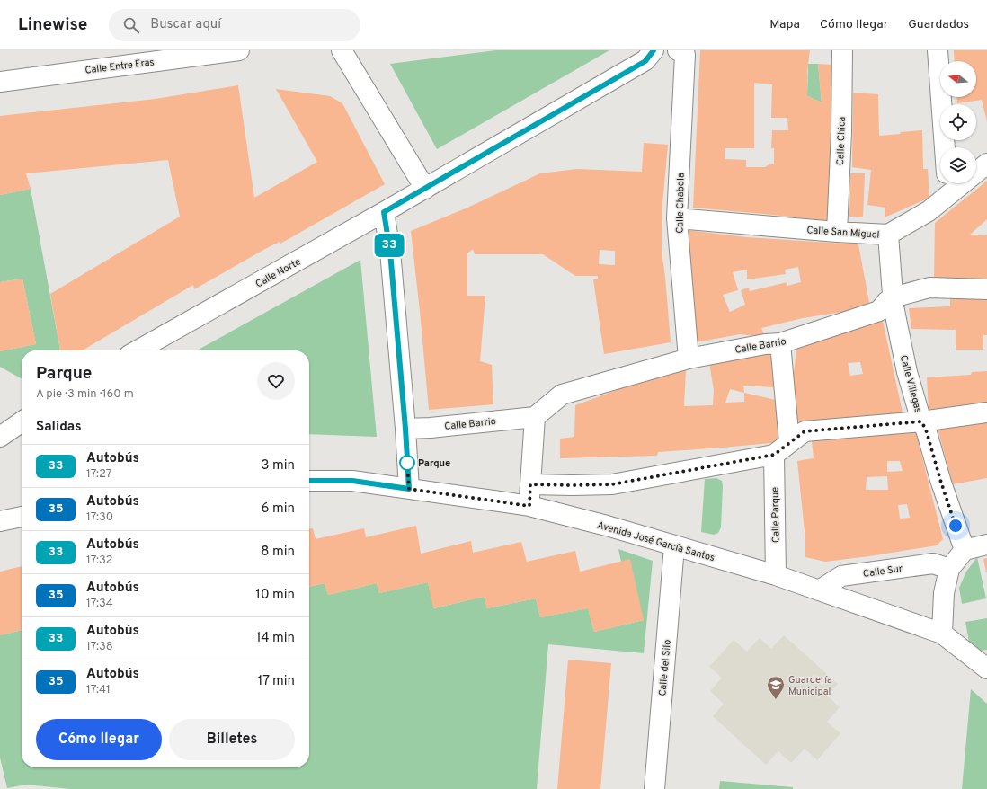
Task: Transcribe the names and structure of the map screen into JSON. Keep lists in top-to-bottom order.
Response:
{
  "streets": {
    "street": [
      "Calle Entre Eras",
      "Calle Chica",
      "Calle Chabola",
      "Calle San Miguel",
      "Calle Norte",
      "Calle Barrio",
      "Calle Villegas",
      "Calle Parque",
      "Avenida José García Santos",
      "Calle Sur",
      "Calle del Silo"
    ]
  },
  "crossings": [
    ["Calle Chica", "Calle San Miguel"],
    ["Calle Chabola", "Calle San Miguel"],
    ["Calle Chabola", "Calle Barrio"],
    ["Calle San Miguel", "Calle Villegas"],
    ["Calle Barrio", "Calle Villegas"],
    ["Calle Parque", "Avenida José García Santos"],
    ["Avenida José García Santos", "Calle Sur"],
    ["Avenida José García Santos", "Calle del Silo"]
  ],
  "places": {
    "other": ["Parque"],
    "school or university": ["Guardería Municipal"]
  },
  "lines": ["bus line 33"],
  "north": "left",
  "page": {
    "header": "Linewise",
    "search": "Buscar aquí",
    "nav": ["Mapa", "Cómo llegar", "Guardados"],
    "on_map": "33",
    "heading": [
      ["Parque", "A pie · 3 min · 160 m"],
      "Salidas"
    ],
    "list": [
      {
        "mark": "33",
        "name": "Autobús",
        "note": "17:27",
        "value": "3 min"
      },
      {
        "mark": "35",
        "name": "Autobús",
        "note": "17:30",
        "value": "6 min"
      },
      {
        "mark": "33",
        "name": "Autobús",
        "note": "17:32",
        "value": "8 min"
      },
      {
        "mark": "35",
        "name": "Autobús",
        "note": "17:34",
        "value": "10 min"
      },
      {
        "mark": "33",
        "name": "Autobús",
        "note": "17:38",
        "value": "14 min"
      },
      {
        "mark": "35",
        "name": "Autobús",
        "note": "17:41",
        "value": "17 min"
      }
    ],
    "buttons": ["Cómo llegar", "Billetes"]
  }
}
